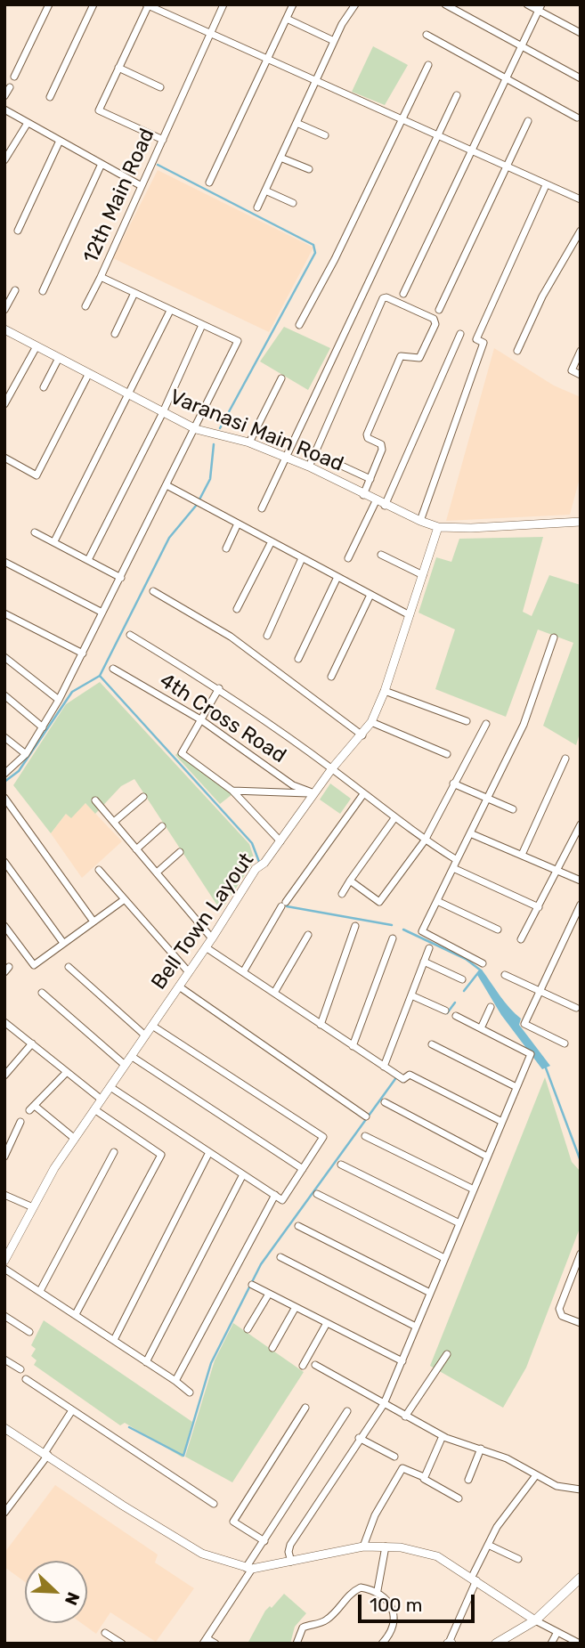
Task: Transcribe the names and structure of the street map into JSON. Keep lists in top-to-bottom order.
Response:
{
  "streets": {
    "street": [
      "12th Main Road",
      "Varanasi Main Road",
      "4th Cross Road",
      "Bell Town Layout"
    ]
  },
  "crossings": [
    ["12th Main Road", "Varanasi Main Road"],
    ["Varanasi Main Road", "Bell Town Layout"],
    ["4th Cross Road", "Bell Town Layout"]
  ],
  "scale_bar": "100 m",
  "north": "bottom right"
}
